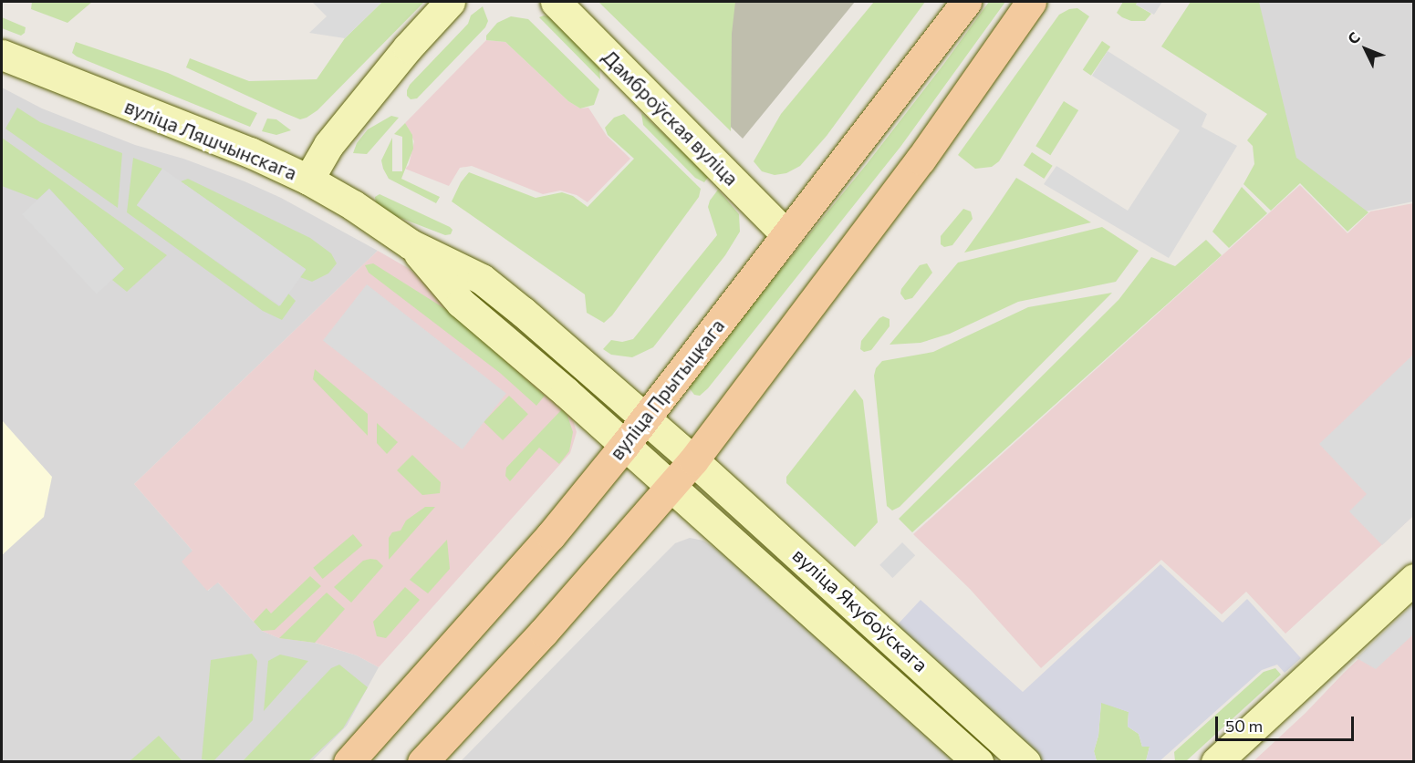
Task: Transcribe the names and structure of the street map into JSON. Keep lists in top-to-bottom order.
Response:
{
  "streets": {
    "main road": [
      "Дамброўская вуліца",
      "вуліца Ляшчынскага",
      "вуліца Прытыцкага",
      "вуліца Якубоўскага"
    ]
  },
  "crossings": [
    ["Дамброўская вуліца", "вуліца Прытыцкага"],
    ["вуліца Ляшчынскага", "вуліца Прытыцкага"],
    ["вуліца Ляшчынскага", "вуліца Якубоўскага"]
  ],
  "scale_bar": "50 m",
  "north": "top left"
}
